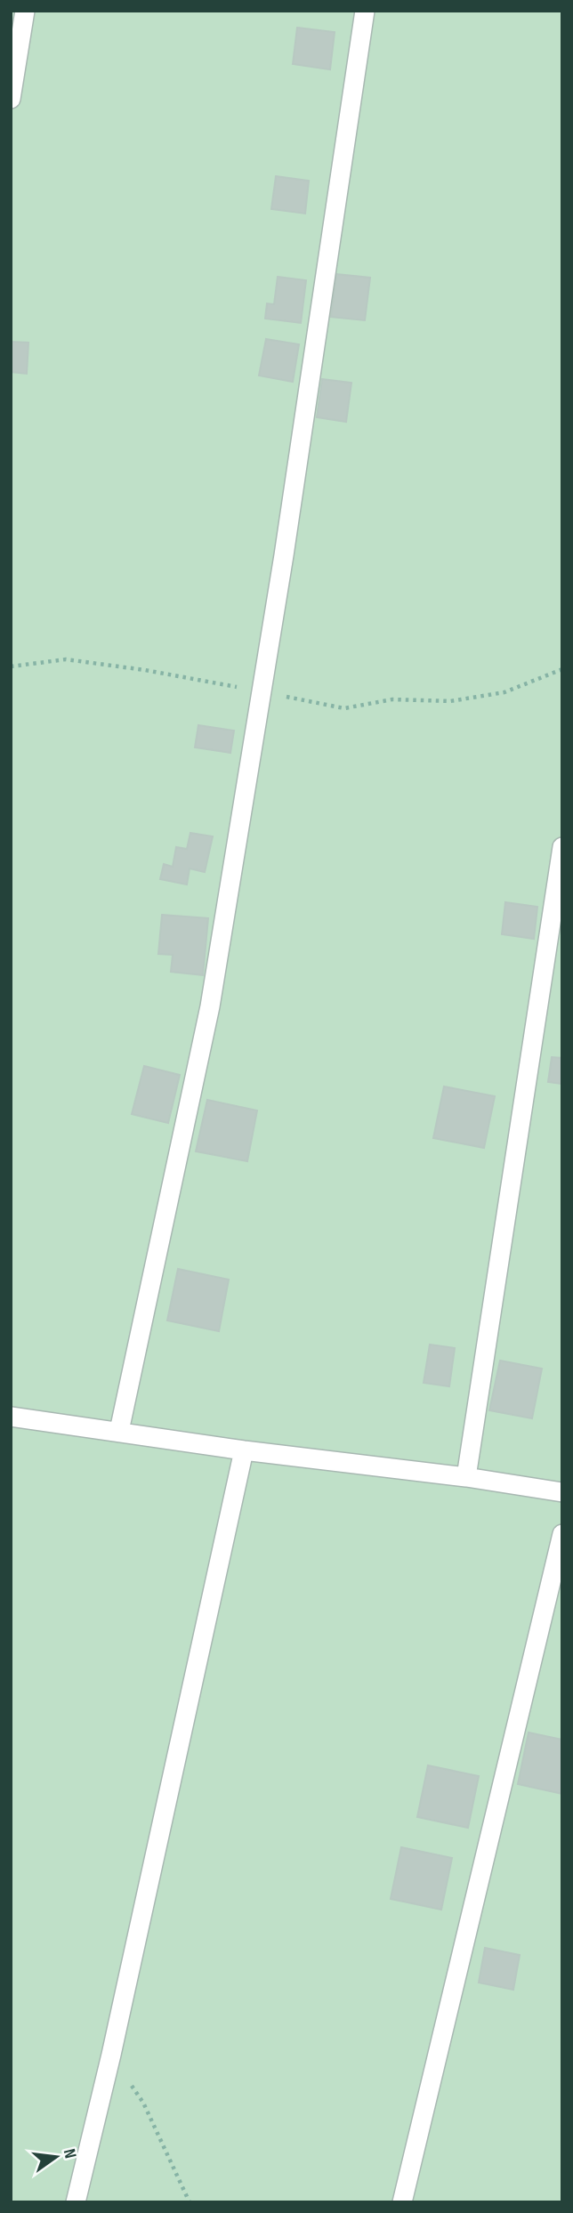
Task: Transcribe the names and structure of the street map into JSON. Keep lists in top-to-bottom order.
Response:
{
  "north": "right"
}
